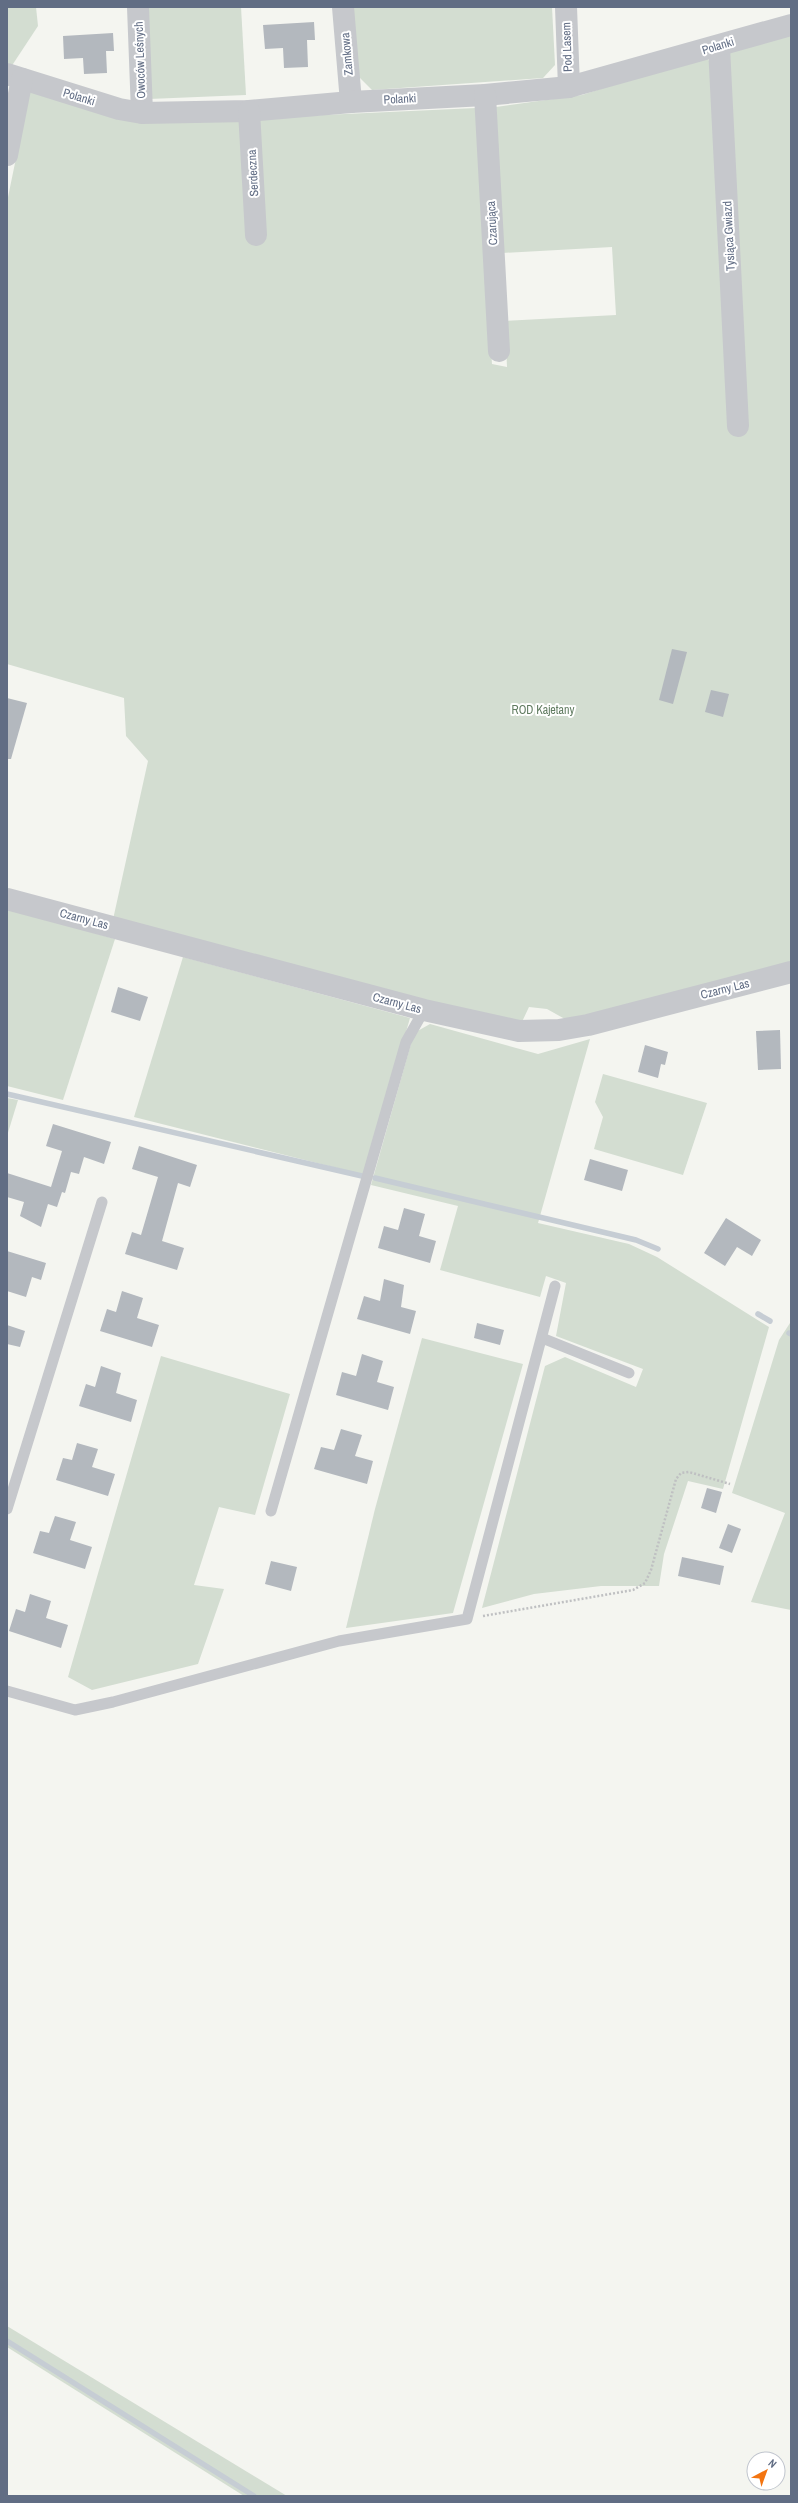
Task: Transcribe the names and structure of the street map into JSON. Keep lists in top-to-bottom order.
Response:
{
  "streets": {
    "street": [
      "Polanki",
      "Pod Lasem",
      "Zamkowa",
      "Owoców Leśnych",
      "Serdeczna",
      "Czarująca",
      "Tysiąca Gwiazd",
      "Czarny Las"
    ]
  },
  "crossings": [
    ["Polanki", "Pod Lasem"],
    ["Polanki", "Zamkowa"],
    ["Polanki", "Owoców Leśnych"],
    ["Polanki", "Serdeczna"],
    ["Polanki", "Czarująca"],
    ["Polanki", "Tysiąca Gwiazd"]
  ],
  "parks": ["ROD Kajetany"],
  "north": "top right"
}
